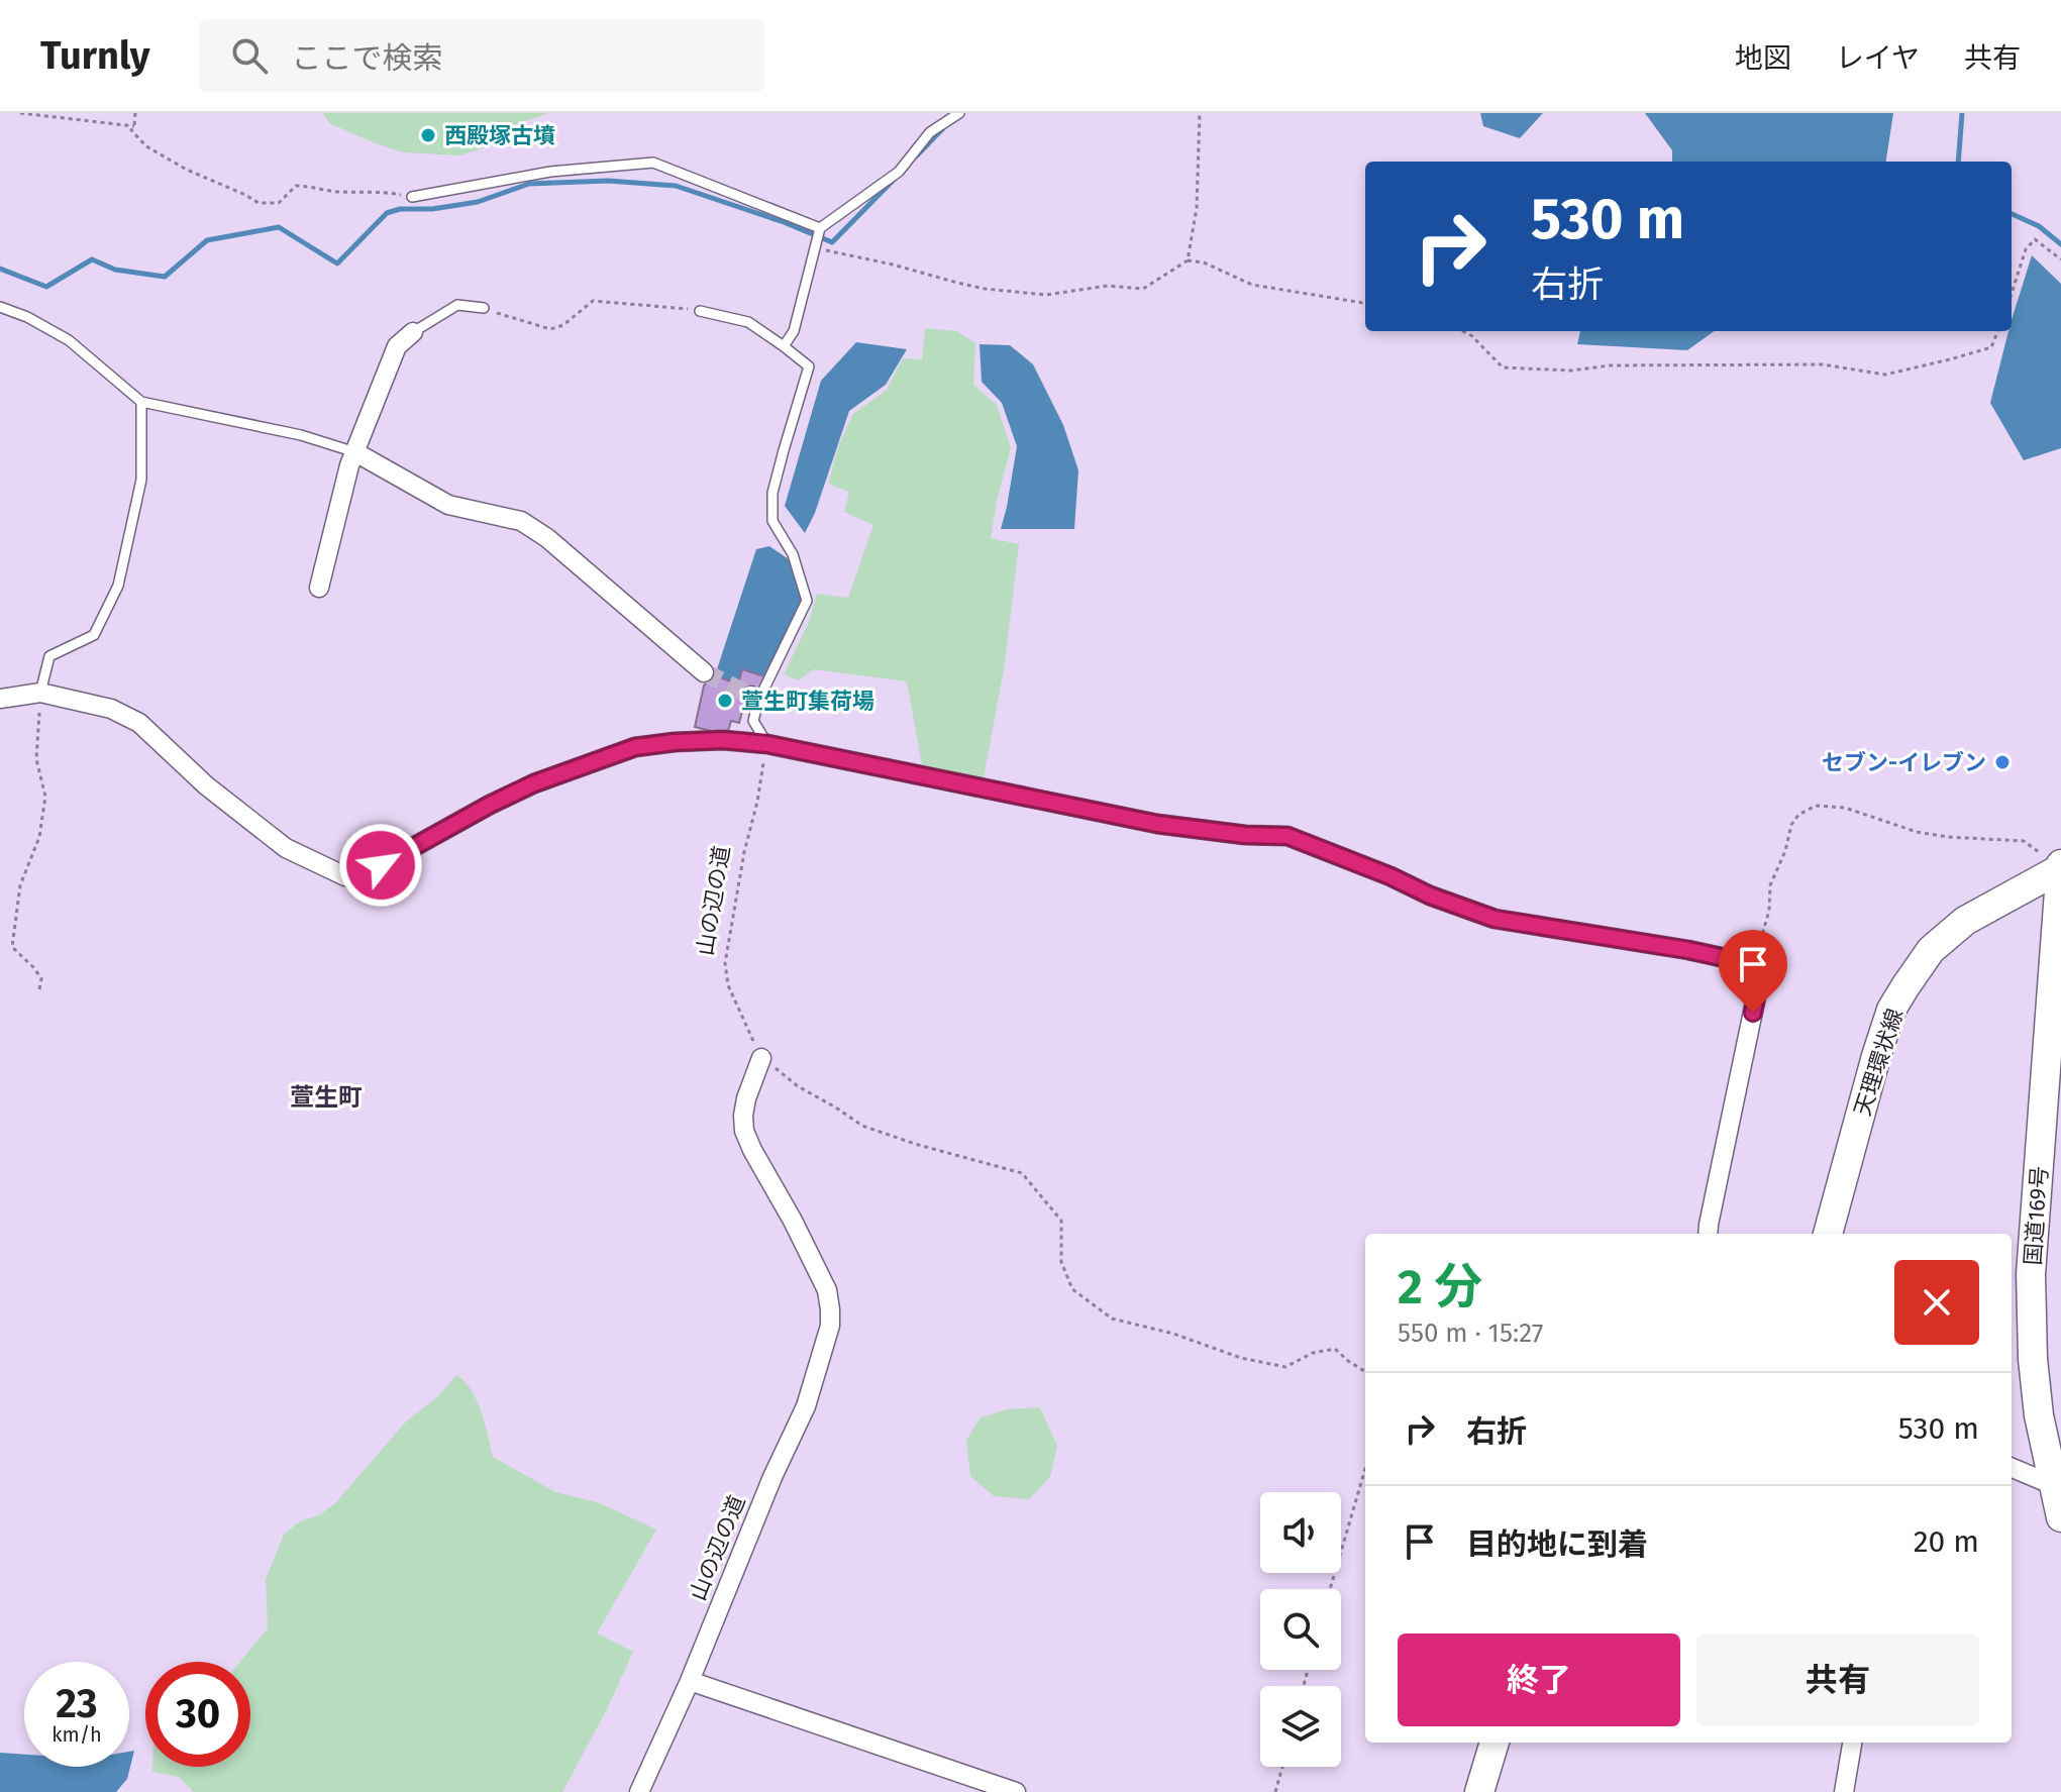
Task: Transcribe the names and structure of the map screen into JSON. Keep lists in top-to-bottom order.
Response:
{
  "streets": {
    "main road": ["天理環状線", "国道169号"],
    "street": ["山の辺の道"]
  },
  "crossings": [
    ["天理環状線", "国道169号"]
  ],
  "districts": ["萱生町"],
  "places": ["西殿塚古墳", "萱生町集荷場", "セブン-イレブン"],
  "page": {
    "header": "Turnly",
    "search": "ここで検索",
    "nav": ["地図", "レイヤ", "共有"],
    "turn": ["530 m", "右折"],
    "heading": ["2 分", "550 m · 15:27"],
    "list": [
      {
        "name": "右折",
        "value": "530 m"
      },
      {
        "name": "目的地に到着",
        "value": "20 m"
      }
    ],
    "buttons": ["終了", "共有"],
    "speed": "23 km/h",
    "limit": "30"
  }
}
